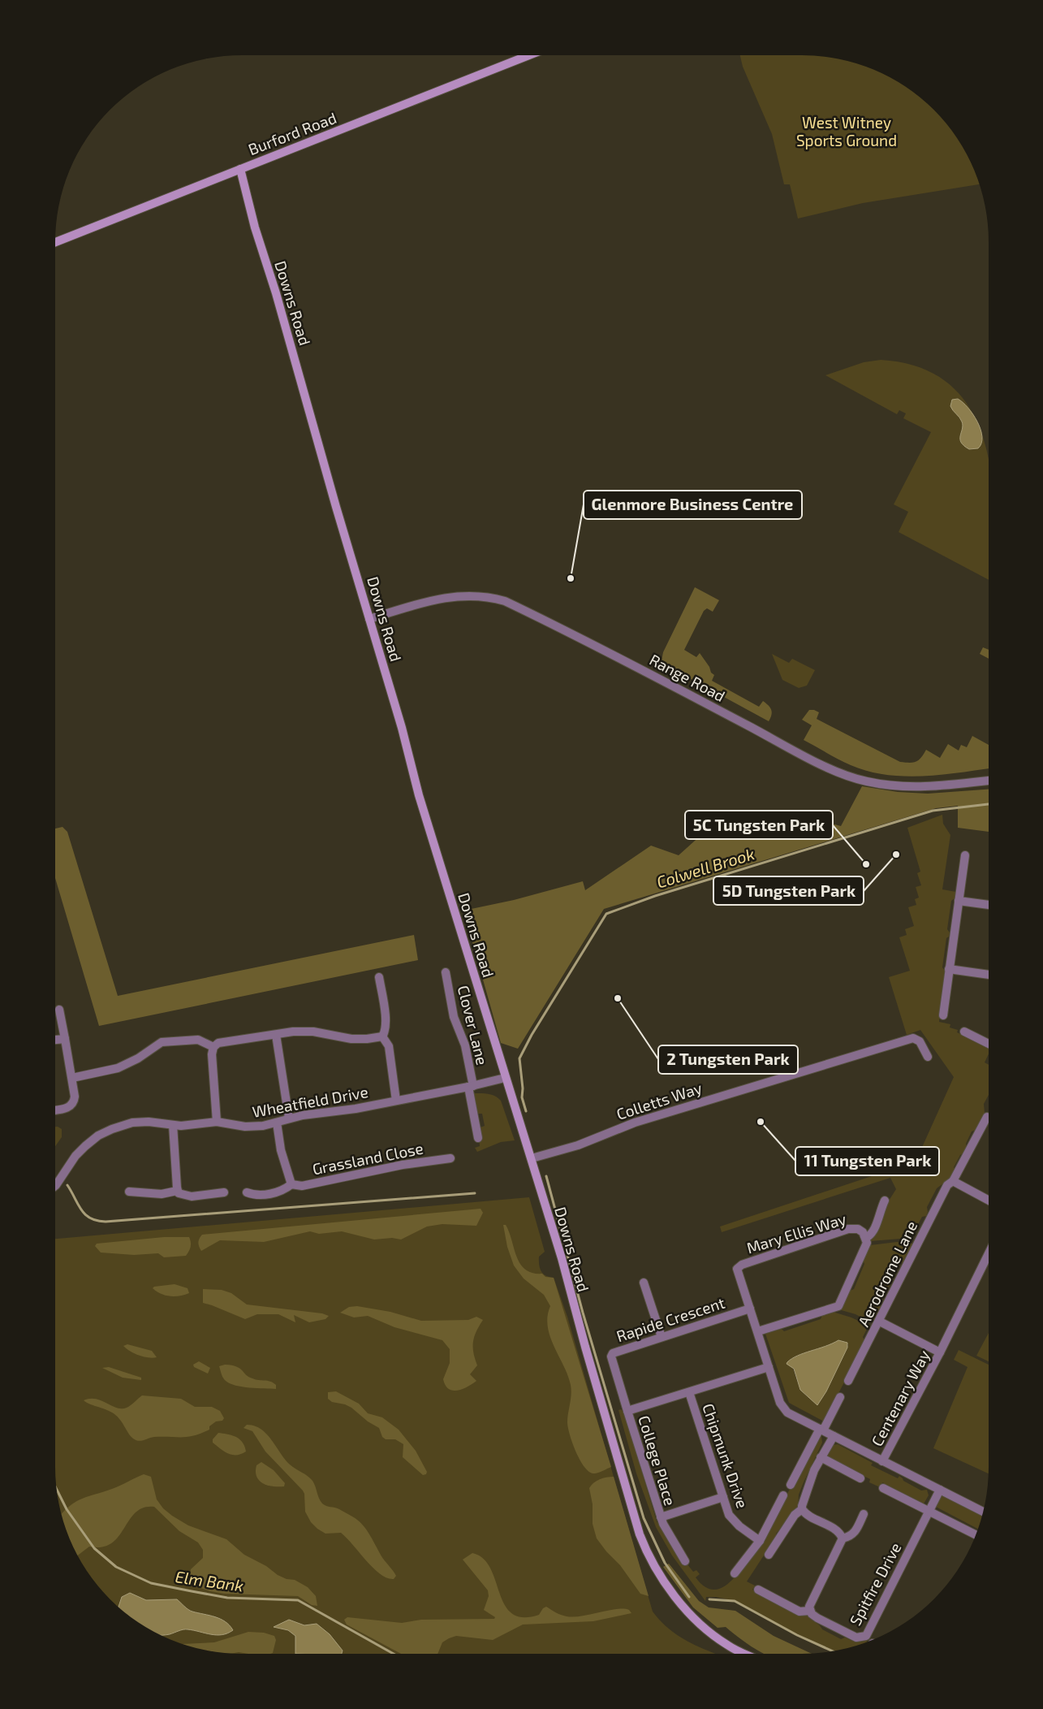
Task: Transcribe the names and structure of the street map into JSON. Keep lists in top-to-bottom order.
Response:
{
  "streets": {
    "street": [
      "Burford Road",
      "Downs Road",
      "Range Road",
      "Clover Lane",
      "Colletts Way",
      "Wheatfield Drive",
      "Grassland Close",
      "Mary Ellis Way",
      "Aerodrome Lane",
      "Rapide Crescent",
      "Centenary Way",
      "Chipmunk Drive",
      "College Place",
      "Spitfire Drive"
    ]
  },
  "crossings": [
    ["Burford Road", "Downs Road"],
    ["Downs Road", "Range Road"],
    ["Downs Road", "Colletts Way"],
    ["Downs Road", "Wheatfield Drive"],
    ["Clover Lane", "Wheatfield Drive"],
    ["Mary Ellis Way", "Rapide Crescent"],
    ["Mary Ellis Way", "Centenary Way"],
    ["Rapide Crescent", "College Place"],
    ["Centenary Way", "Spitfire Drive"],
    ["Chipmunk Drive", "College Place"]
  ],
  "water": ["Colwell Brook", "Elm Bank"],
  "parks": ["West Witney Sports Ground"],
  "places": [
    "Glenmore Business Centre",
    "5D Tungsten Park",
    "5C Tungsten Park",
    "2 Tungsten Park",
    "11 Tungsten Park"
  ]
}
